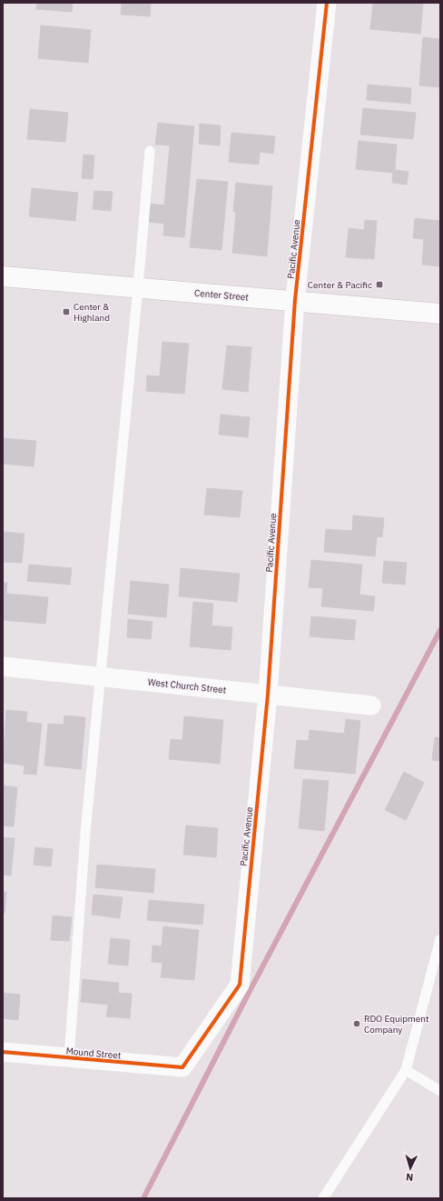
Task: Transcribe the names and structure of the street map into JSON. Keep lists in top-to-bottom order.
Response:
{
  "streets": {
    "main road": ["Center Street"],
    "street": ["Pacific Avenue", "West Church Street", "Mound Street"]
  },
  "crossings": [
    ["Pacific Avenue", "Center Street"],
    ["Pacific Avenue", "West Church Street"],
    ["Pacific Avenue", "Mound Street"]
  ],
  "places": {
    "transit": ["Center & Pacific", "Center & Highland"],
    "other": ["RDO Equipment Company"]
  },
  "north": "bottom"
}
